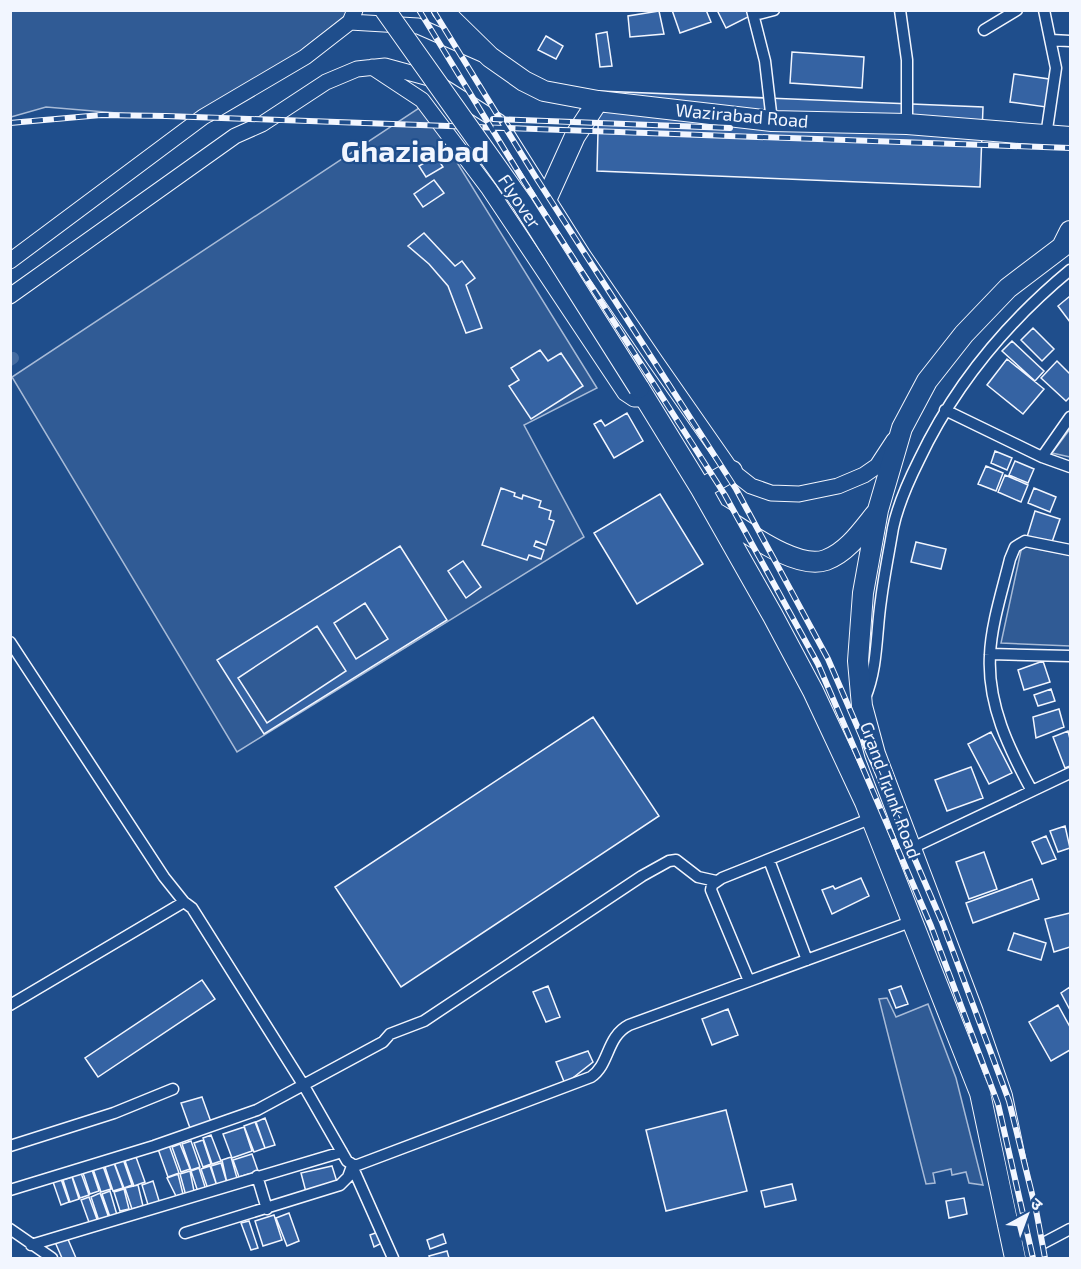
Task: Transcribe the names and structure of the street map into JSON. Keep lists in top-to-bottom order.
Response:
{
  "streets": {
    "highway": ["Wazirabad Road", "Flyover", "Grand Trunk Road"]
  },
  "crossings": [
    ["Flyover", "Grand Trunk Road"]
  ],
  "districts": ["Ghaziabad"],
  "north": "top right"
}
